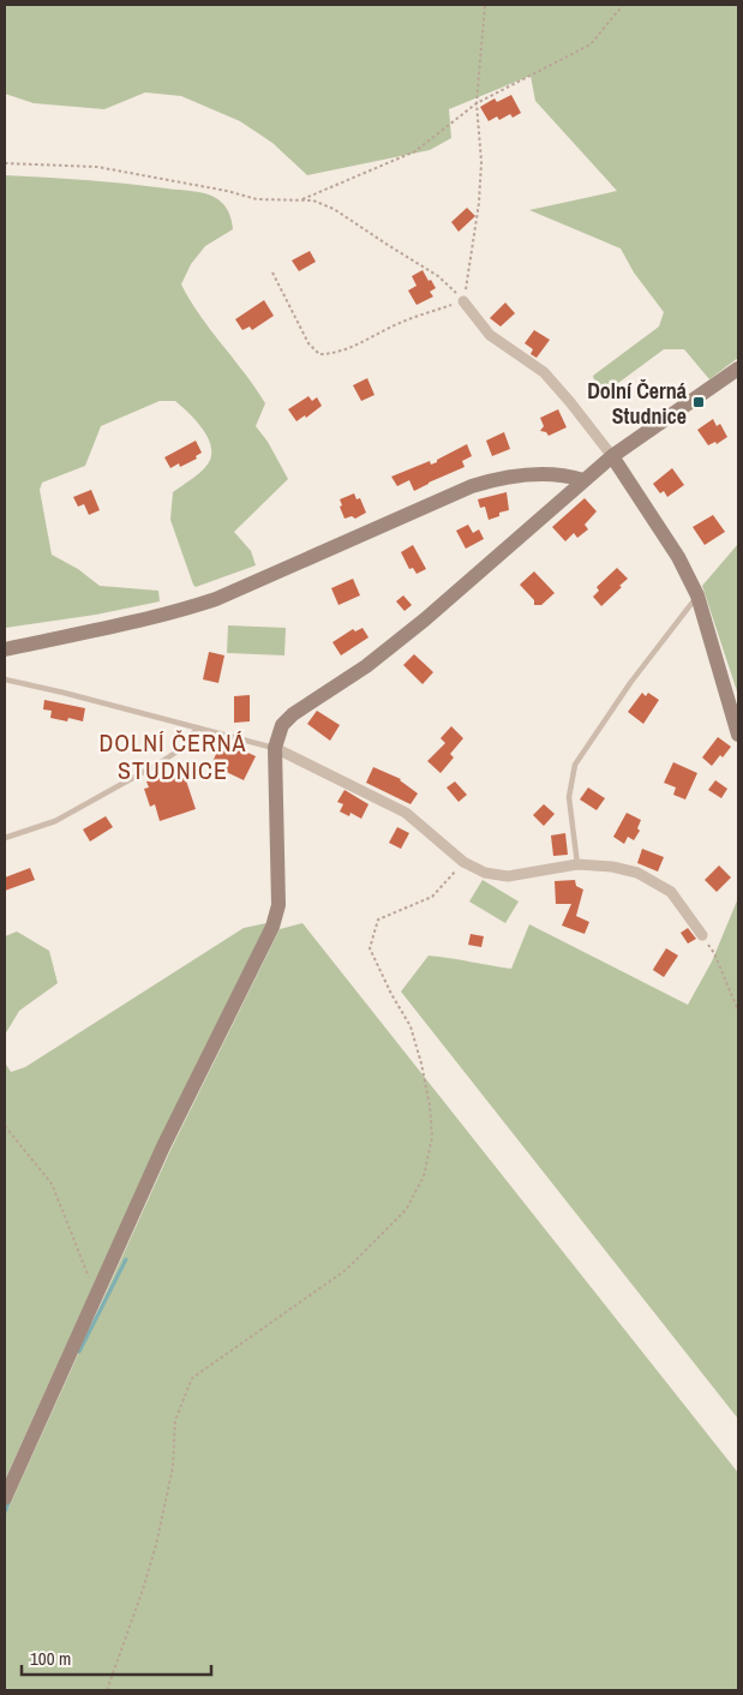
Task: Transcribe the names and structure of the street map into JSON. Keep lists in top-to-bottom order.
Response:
{
  "districts": ["DOLNÍ ČERNÁ STUDNICE"],
  "places": {
    "transit": ["Dolní Černá Studnice"]
  },
  "scale_bar": "100 m"
}
